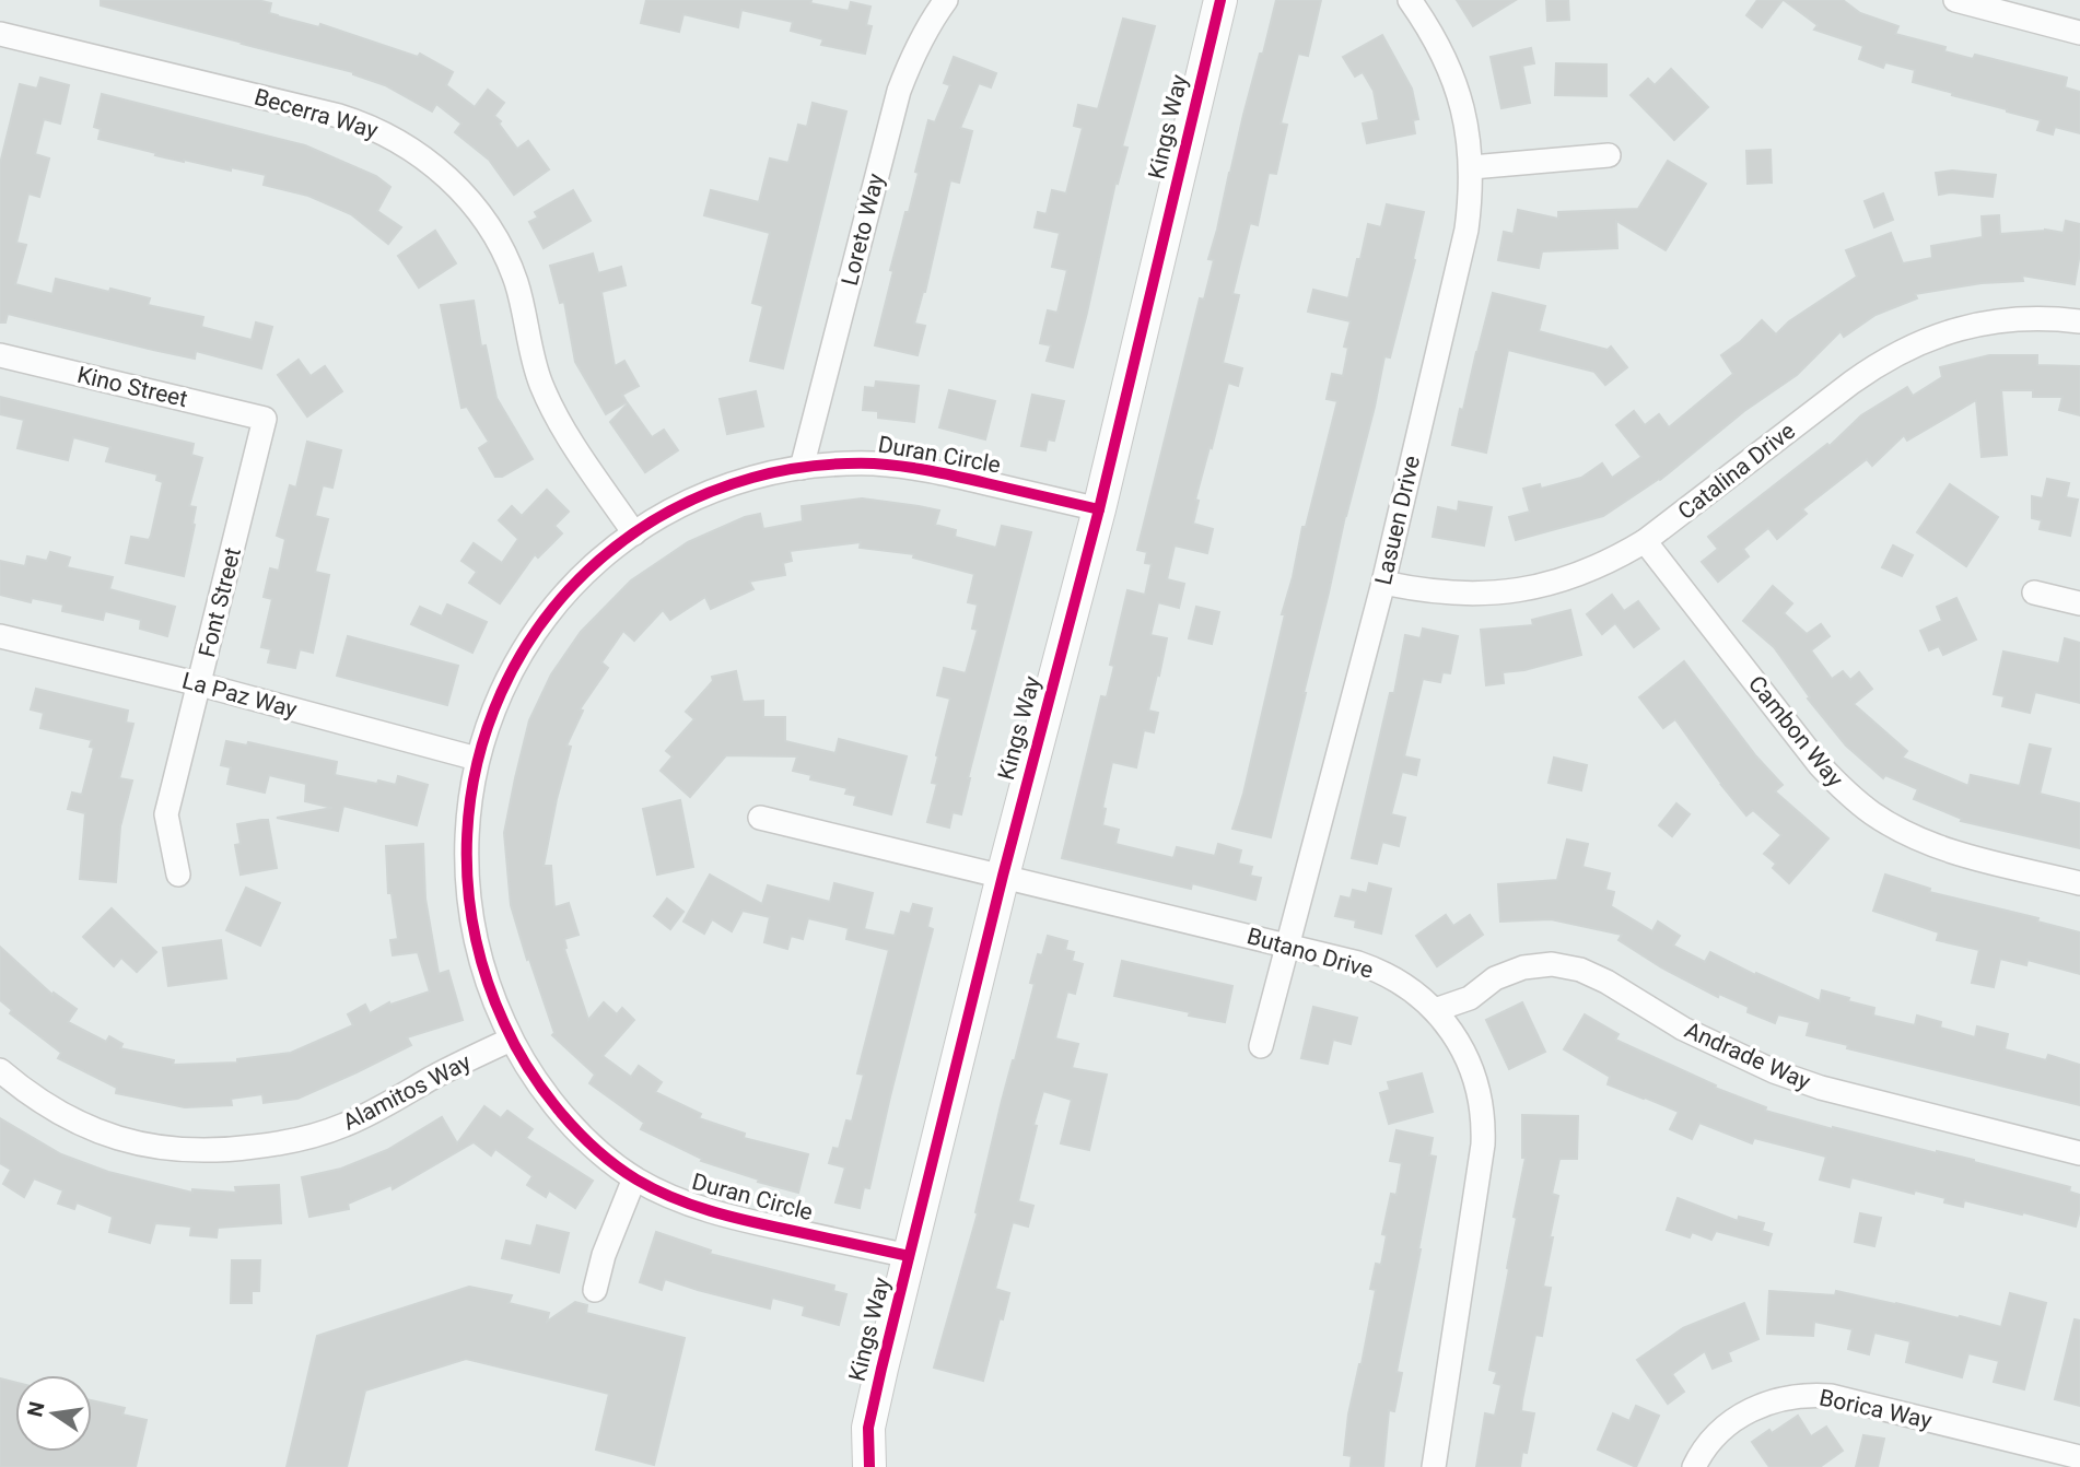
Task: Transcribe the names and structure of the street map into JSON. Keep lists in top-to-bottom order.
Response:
{
  "streets": {
    "street": [
      "Becerra Way",
      "Kings Way",
      "Loreto Way",
      "Kino Street",
      "Duran Circle",
      "Catalina Drive",
      "Lasuen Drive",
      "Font Street",
      "La Paz Way",
      "Cambon Way",
      "Butano Drive",
      "Andrade Way",
      "Alamitos Way",
      "Borica Way"
    ]
  },
  "crossings": [
    ["Becerra Way", "Duran Circle"],
    ["Kings Way", "Duran Circle"],
    ["Kings Way", "Butano Drive"],
    ["Loreto Way", "Duran Circle"],
    ["Kino Street", "Font Street"],
    ["Duran Circle", "La Paz Way"],
    ["Duran Circle", "Alamitos Way"],
    ["Catalina Drive", "Lasuen Drive"],
    ["Catalina Drive", "Cambon Way"],
    ["Lasuen Drive", "Butano Drive"],
    ["Font Street", "La Paz Way"],
    ["Butano Drive", "Andrade Way"]
  ],
  "north": "left"
}
